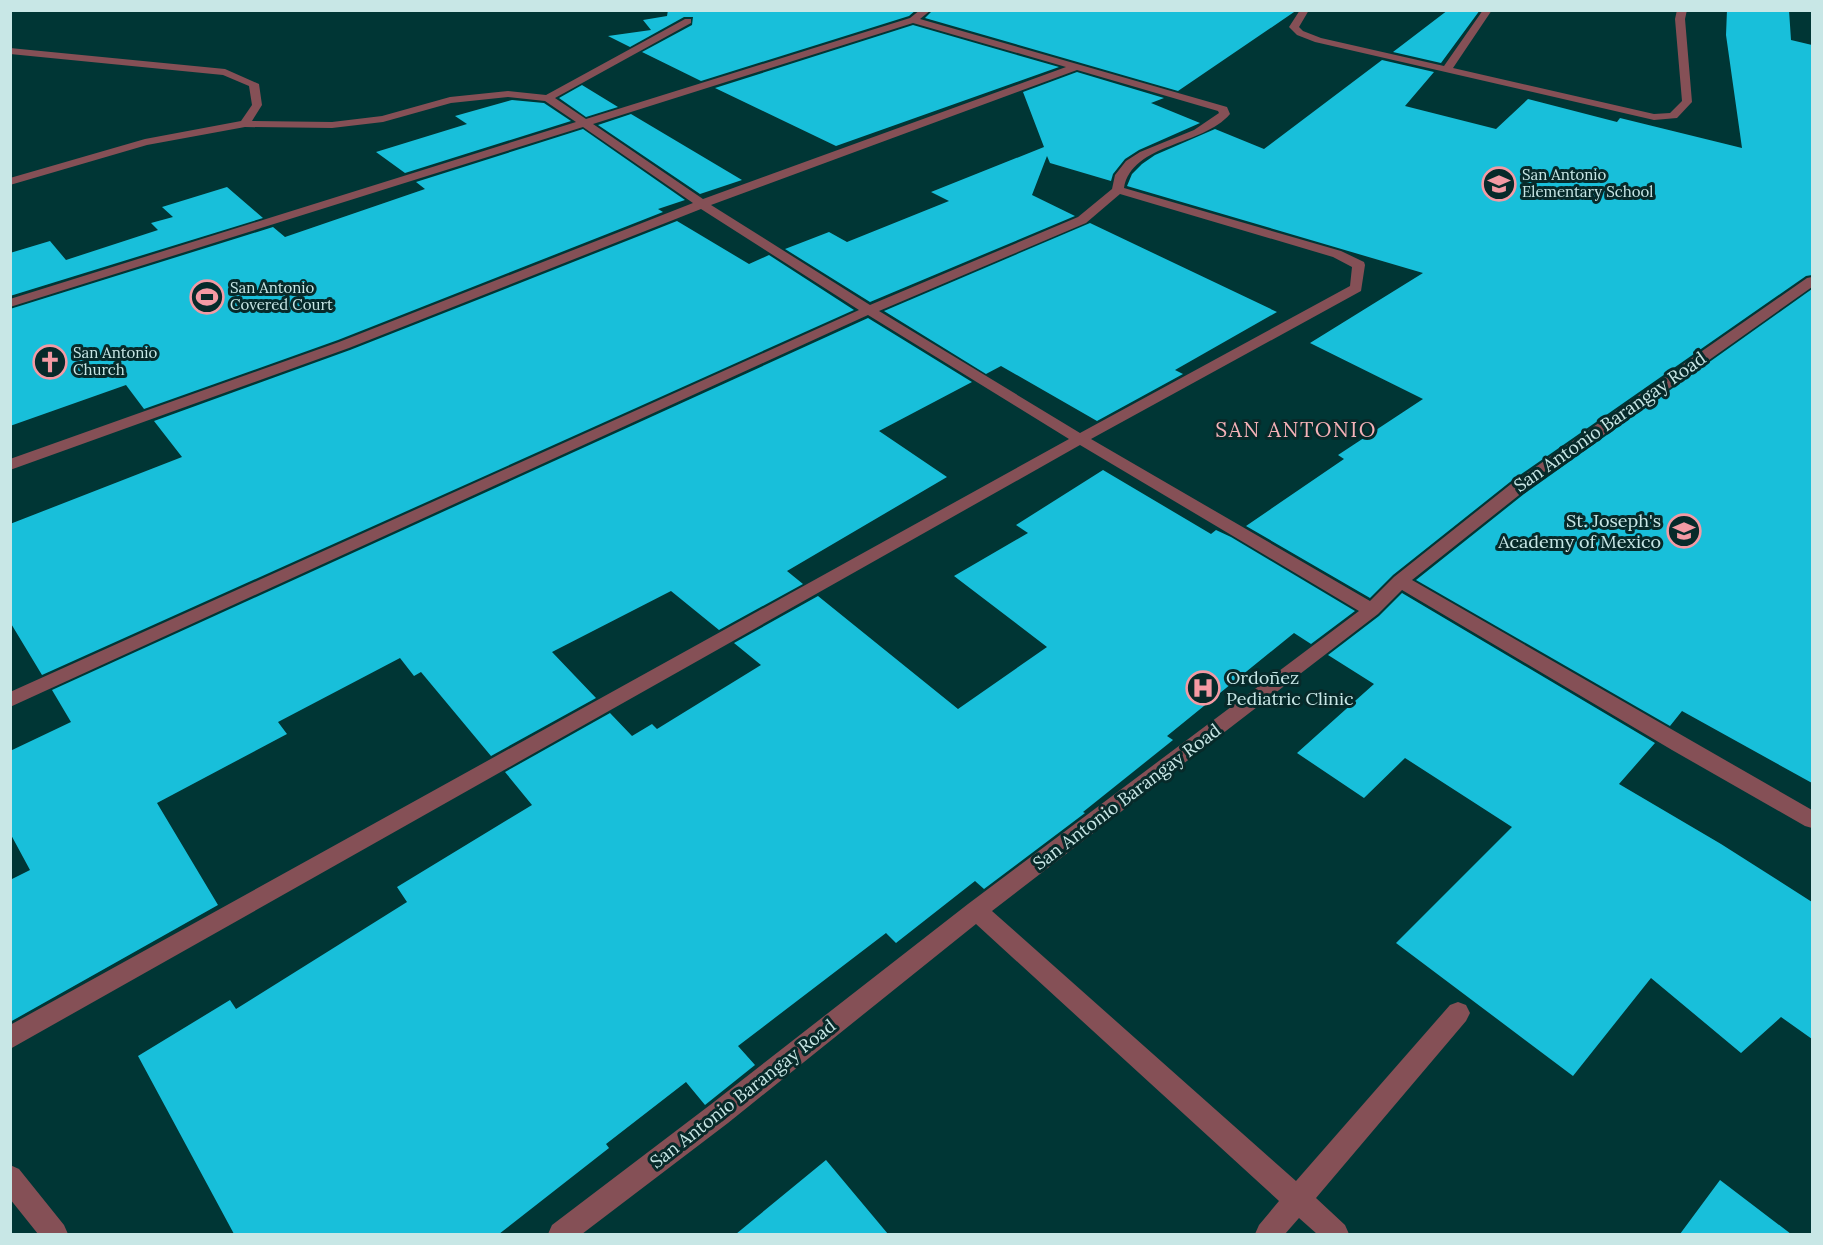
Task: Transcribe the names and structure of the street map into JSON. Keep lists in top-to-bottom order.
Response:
{
  "streets": {
    "street": ["San Antonio Barangay Road"]
  },
  "districts": ["SAN ANTONIO"],
  "places": {
    "school or university": ["San Antonio Elementary School", "St. Joseph's Academy of Mexico"],
    "sports": ["San Antonio Covered Court"],
    "church": ["San Antonio Church"],
    "hospital": ["Ordoñez Pediatric Clinic"]
  }
}
